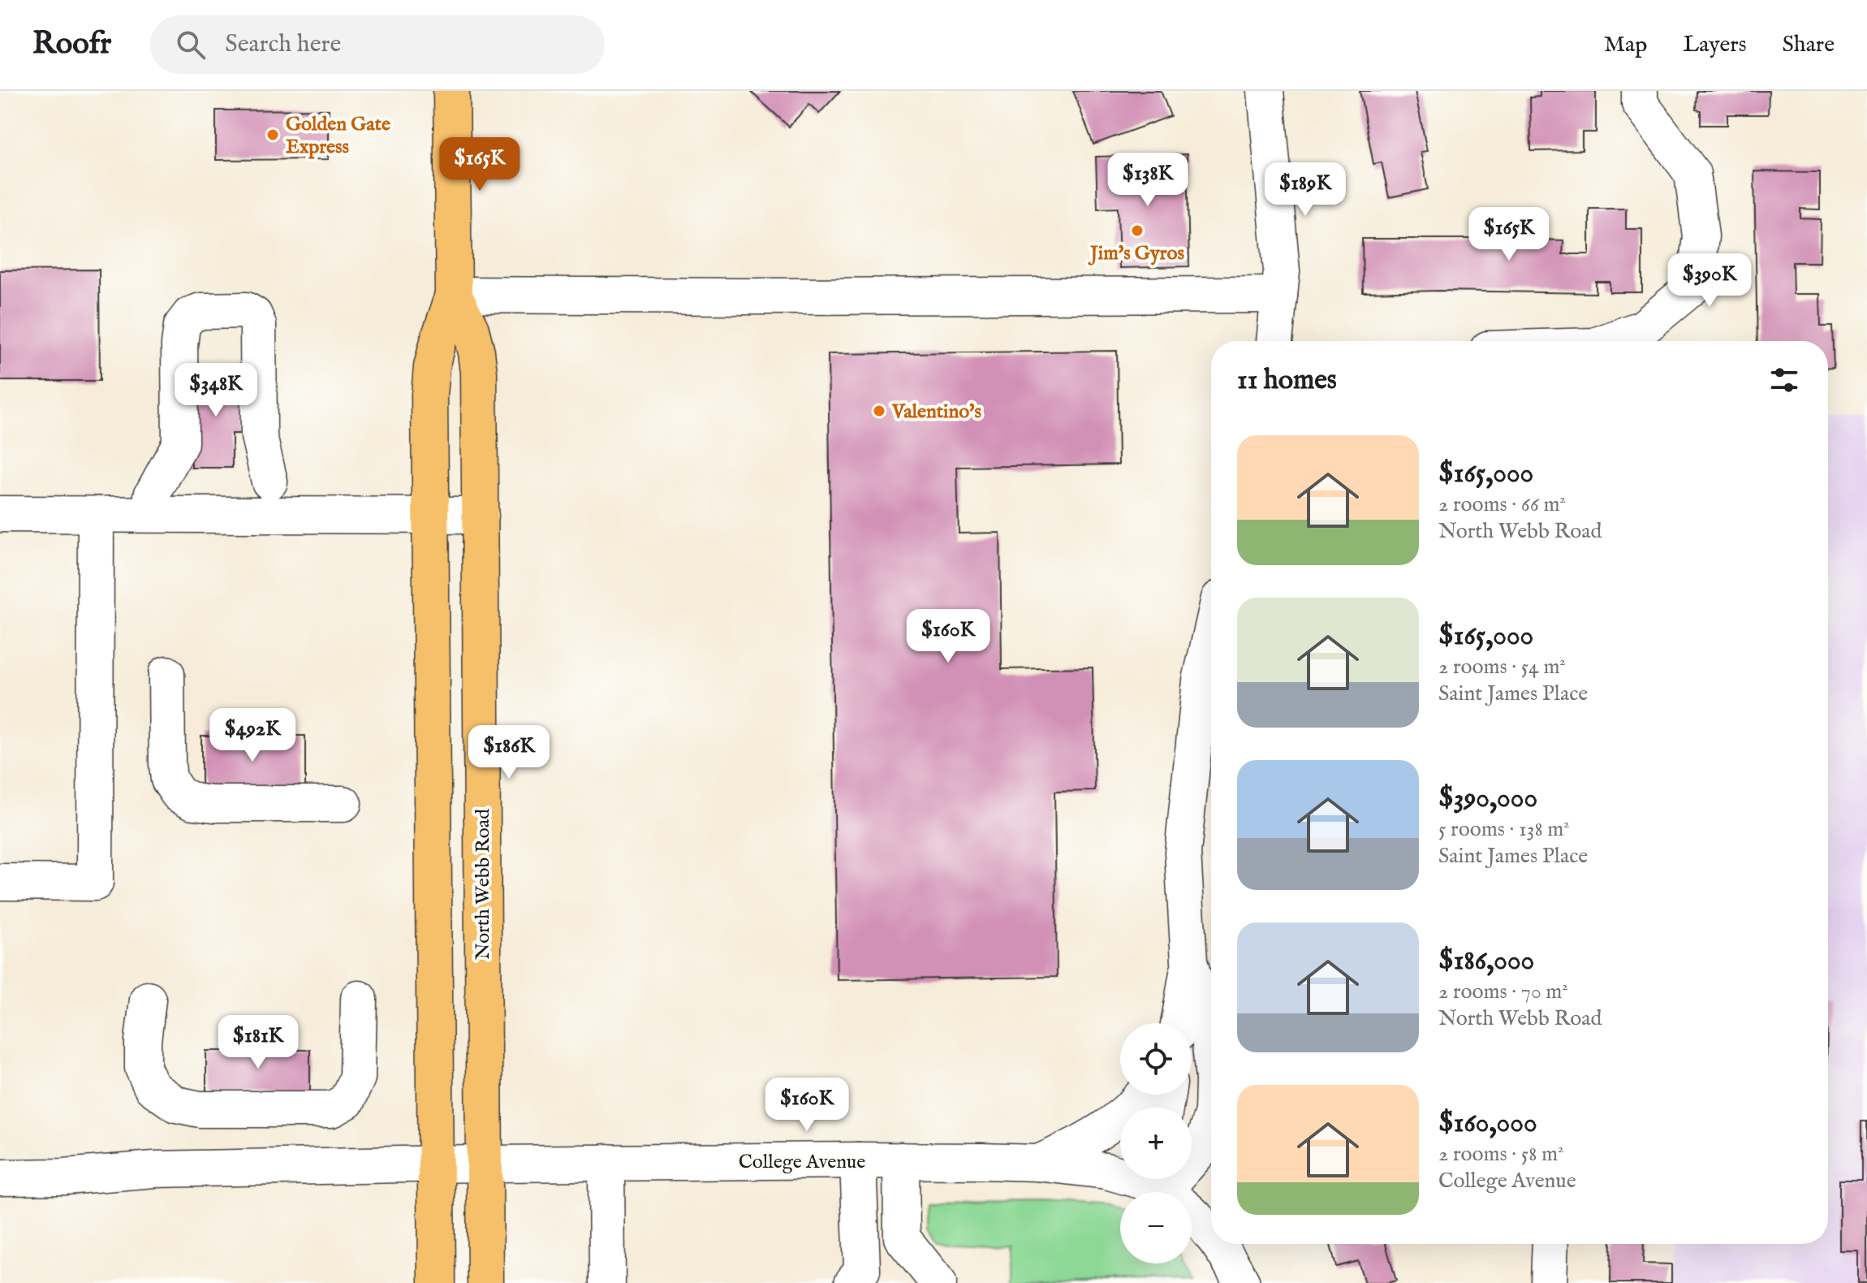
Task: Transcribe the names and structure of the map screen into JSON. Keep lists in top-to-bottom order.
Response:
{
  "streets": {
    "main road": ["North Webb Road"],
    "street": ["College Avenue"]
  },
  "crossings": [
    ["North Webb Road", "College Avenue"]
  ],
  "places": ["Golden Gate Express", "Jim's Gyros", "Valentino's"],
  "page": {
    "header": "Roofr",
    "search": "Search here",
    "nav": ["Map", "Layers", "Share"],
    "price": [
      "$165K",
      "$138K",
      "$189K",
      "$165K",
      "$390K",
      "$348K",
      "$160K",
      "$492K",
      "$186K",
      "$181K",
      "$160K"
    ],
    "heading": "11 homes",
    "list": [
      {
        "name": "$165,000",
        "note": "2 rooms · 66 m² · North Webb Road"
      },
      {
        "name": "$165,000",
        "note": "2 rooms · 54 m² · Saint James Place"
      },
      {
        "name": "$390,000",
        "note": "5 rooms · 138 m² · Saint James Place"
      },
      {
        "name": "$186,000",
        "note": "2 rooms · 70 m² · North Webb Road"
      },
      {
        "name": "$160,000",
        "note": "2 rooms · 58 m² · College Avenue"
      }
    ],
    "map_buttons": ["+", "−"]
  }
}
